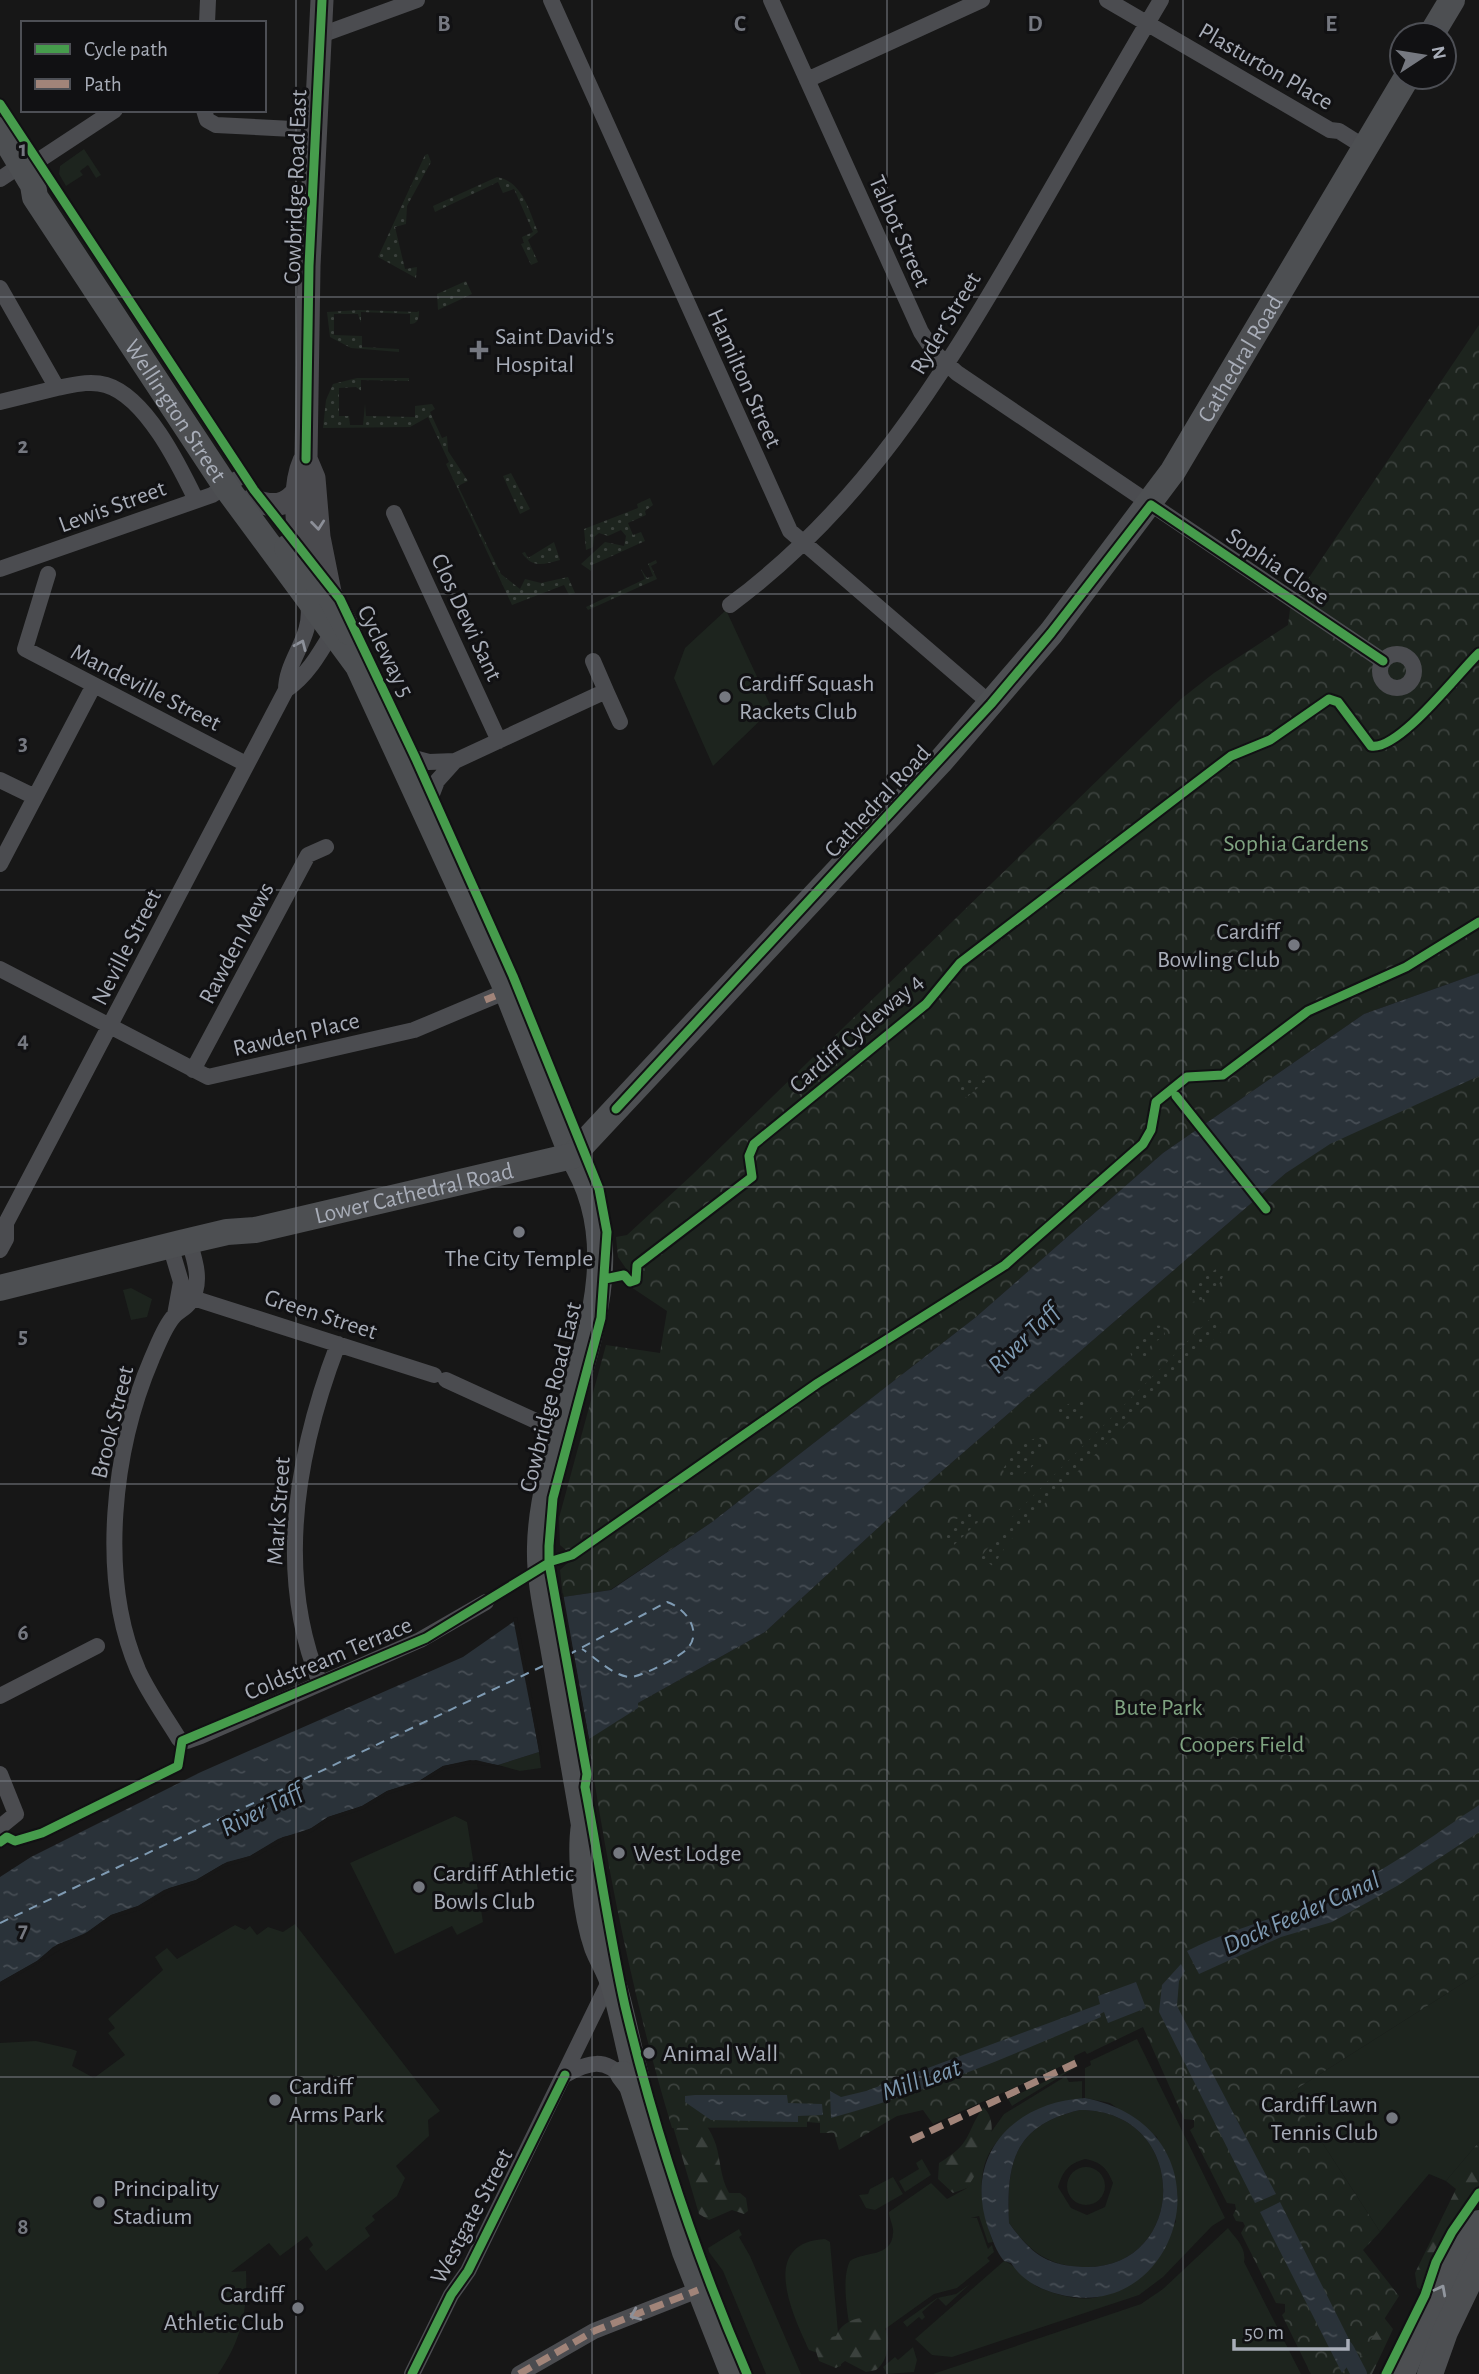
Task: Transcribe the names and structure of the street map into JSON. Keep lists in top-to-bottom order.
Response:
{
  "streets": {
    "main road": [
      "Cowbridge Road East",
      "Cathedral Road",
      "Wellington Street",
      "Lower Cathedral Road"
    ],
    "street": [
      "Plasturton Place",
      "Talbot Street",
      "Ryder Street",
      "Hamilton Street",
      "Lewis Street",
      "Sophia Close",
      "Clos Dewi Sant",
      "Mandeville Street",
      "Rawden Mews",
      "Neville Street",
      "Rawden Place",
      "Green Street",
      "Brook Street",
      "Mark Street",
      "Coldstream Terrace",
      "Westgate Street"
    ],
    "cycle path": ["Cycleway 5", "Cardiff Cycleway 4"]
  },
  "crossings": [
    ["Plasturton Place", "Ryder Street"],
    ["Plasturton Place", "Cathedral Road"],
    ["Cowbridge Road East", "Cathedral Road"],
    ["Cowbridge Road East", "Wellington Street"],
    ["Cowbridge Road East", "Neville Street"],
    ["Cowbridge Road East", "Lower Cathedral Road"],
    ["Cowbridge Road East", "Green Street"],
    ["Talbot Street", "Ryder Street"],
    ["Talbot Street", "Cathedral Road"],
    ["Talbot Street", "Sophia Close"],
    ["Ryder Street", "Hamilton Street"],
    ["Cathedral Road", "Hamilton Street"],
    ["Cathedral Road", "Sophia Close"],
    ["Cathedral Road", "Lower Cathedral Road"],
    ["Wellington Street", "Lewis Street"],
    ["Wellington Street", "Neville Street"],
    ["Mandeville Street", "Neville Street"],
    ["Rawden Mews", "Rawden Place"],
    ["Neville Street", "Rawden Place"],
    ["Lower Cathedral Road", "Brook Street"],
    ["Green Street", "Brook Street"],
    ["Green Street", "Mark Street"],
    ["Brook Street", "Coldstream Terrace"],
    ["Mark Street", "Coldstream Terrace"]
  ],
  "water": ["River Taff", "Dock Feeder Canal", "Mill Leat"],
  "parks": ["Sophia Gardens", "Bute Park", "Coopers Field"],
  "places": {
    "health": ["Saint David's Hospital"],
    "other": [
      "Cardiff Squash Rackets Club",
      "Cardiff Bowling Club",
      "The City Temple",
      "West Lodge",
      "Cardiff Athletic Bowls Club",
      "Animal Wall",
      "Cardiff Arms Park",
      "Cardiff Lawn Tennis Club",
      "Principality Stadium",
      "Cardiff Athletic Club"
    ]
  },
  "legend": ["Cycle path", "Path"],
  "scale_bar": "50 m",
  "north": "right",
  "grid": {
    "columns": [
      "B",
      "C",
      "D",
      "E"
    ],
    "rows": [
      "1",
      "2",
      "3",
      "4",
      "5",
      "6",
      "7",
      "8"
    ]
  }
}
